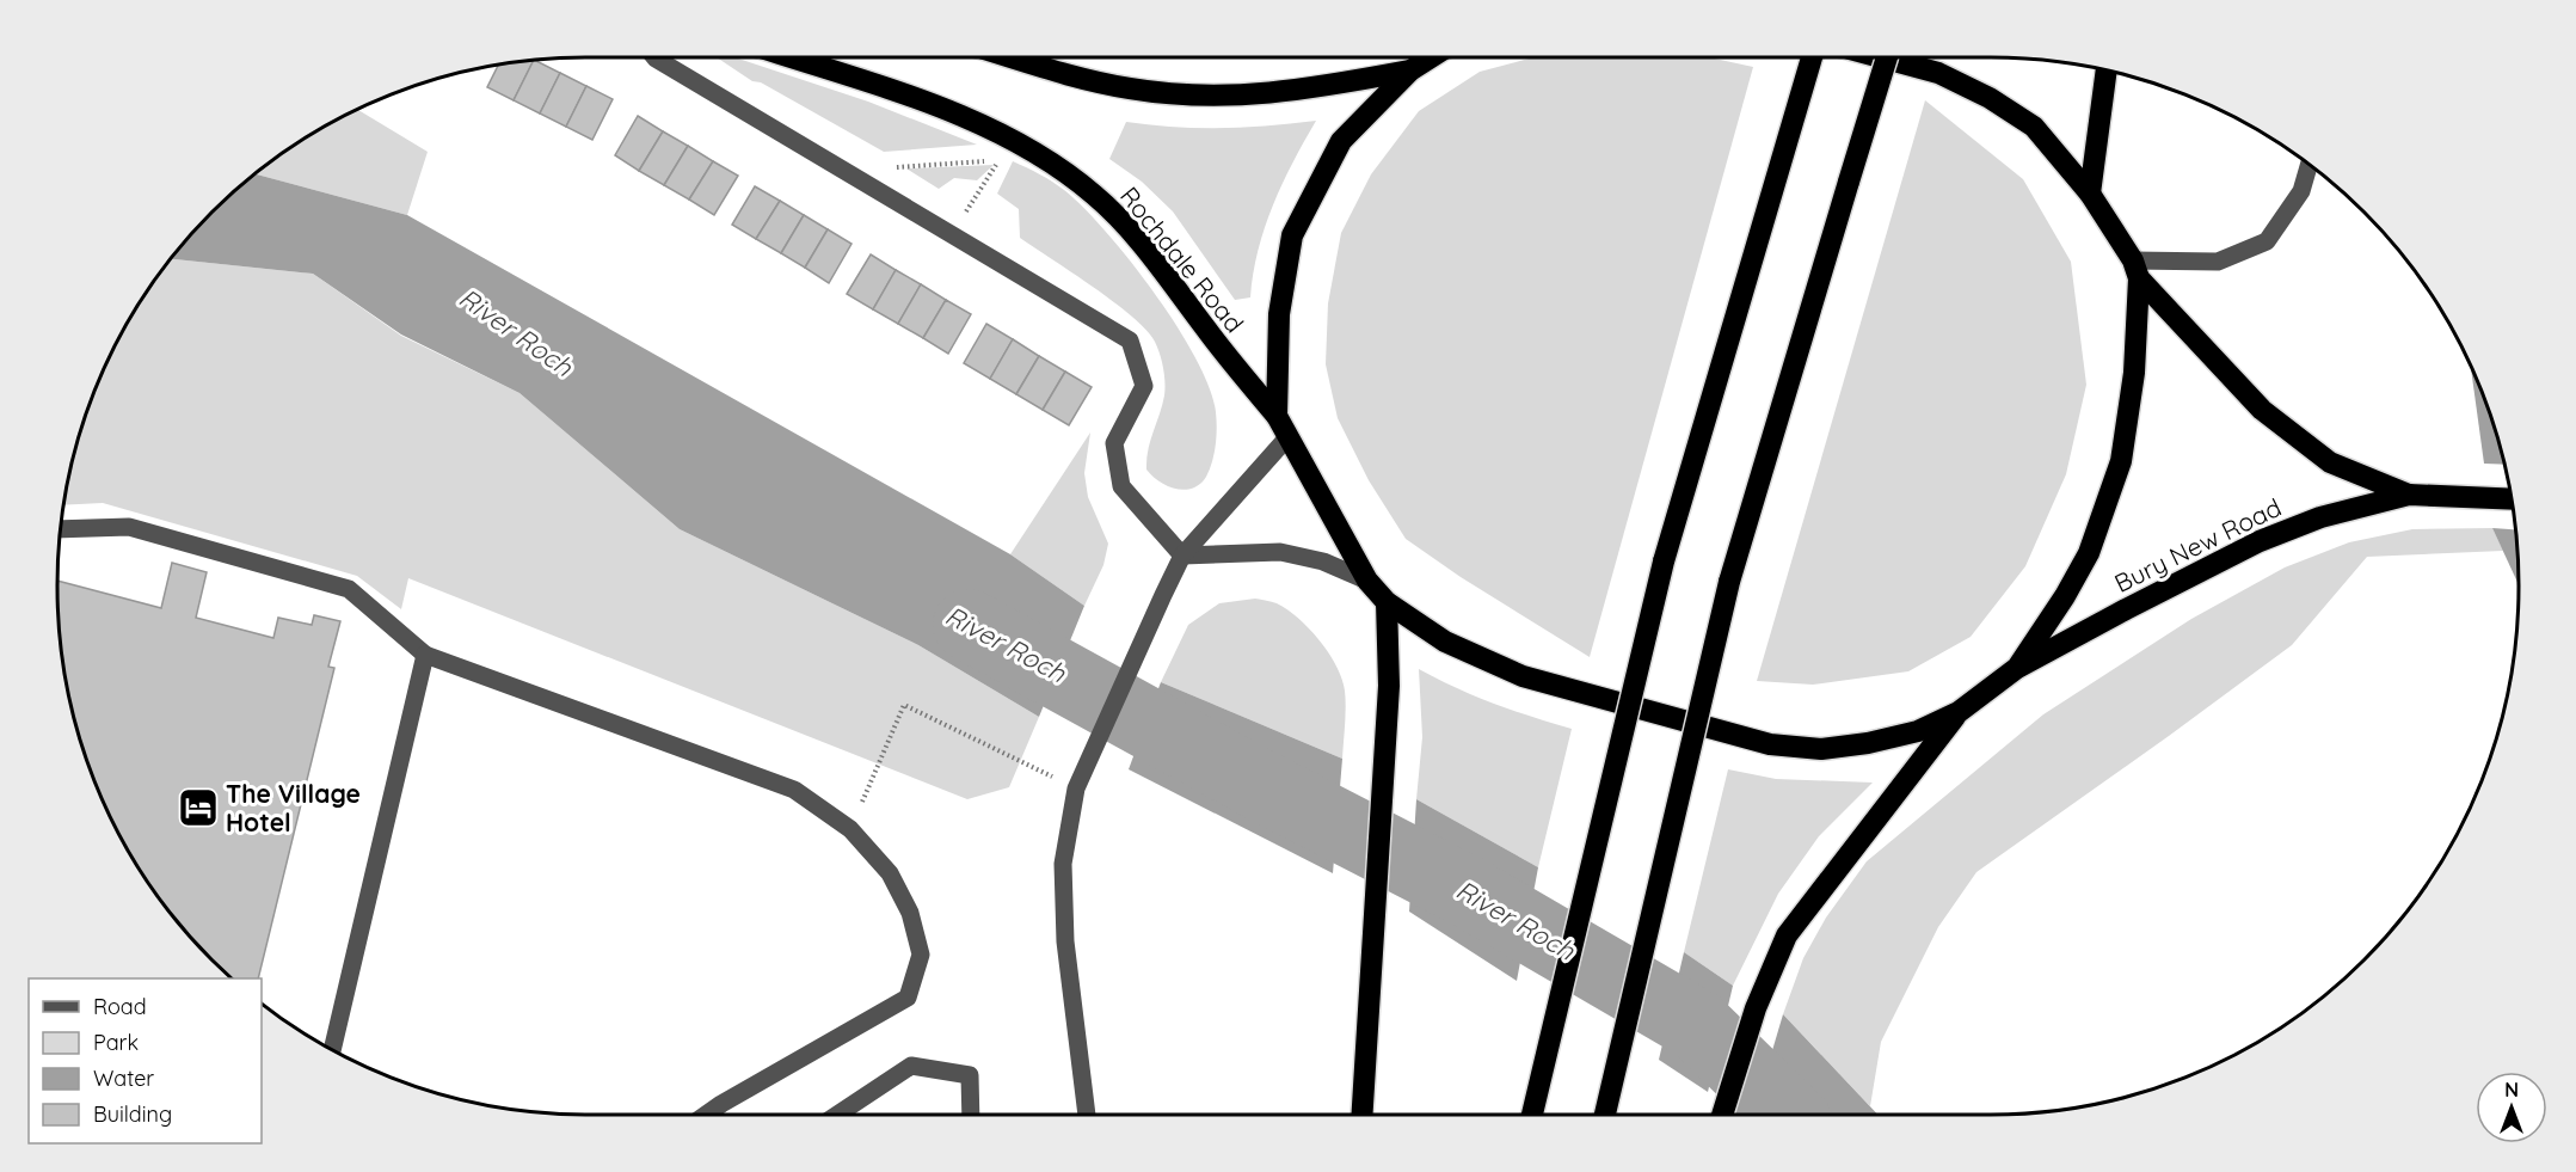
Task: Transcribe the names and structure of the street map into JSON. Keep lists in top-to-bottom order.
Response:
{
  "streets": {
    "highway": ["Rochdale Road", "Bury New Road"]
  },
  "water": ["River Roch"],
  "places": {
    "hotel": ["The Village Hotel"]
  },
  "legend": [
    "Road",
    "Park",
    "Water",
    "Building"
  ],
  "north": "top"
}
